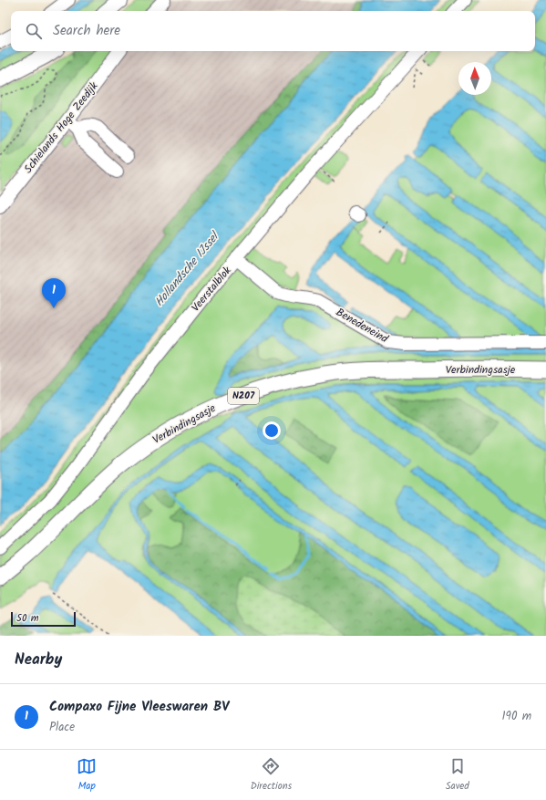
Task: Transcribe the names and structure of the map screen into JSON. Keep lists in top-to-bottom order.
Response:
{
  "streets": {
    "main road": ["Verbindingsasje", "N207"],
    "street": ["Schielands Hoge Zeedijk", "Veerstalblok", "Benedeneind"]
  },
  "crossings": [
    ["Veerstalblok", "Benedeneind"]
  ],
  "water": ["Hollandsche IJssel"],
  "scale_bar": "50 m",
  "north": "top",
  "page": {
    "search": "Search here",
    "pins": "1",
    "scale": "50 m",
    "heading": "Nearby",
    "list": [
      {
        "mark": "1",
        "name": "Compaxo Fijne Vleeswaren BV",
        "note": "Place",
        "value": "190 m"
      }
    ],
    "nav": ["Map", "Directions", "Saved"]
  }
}
